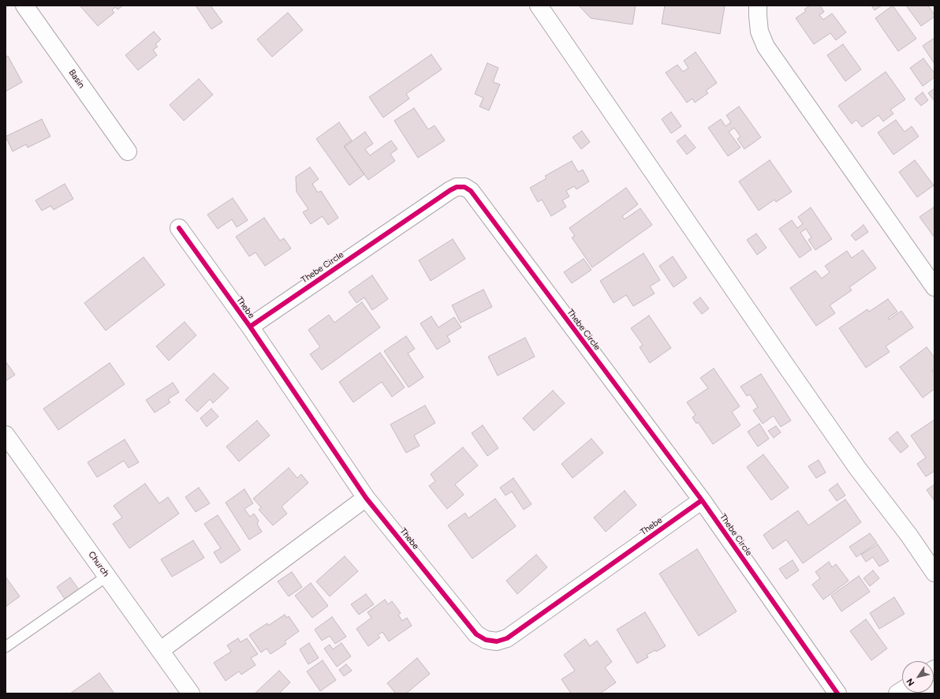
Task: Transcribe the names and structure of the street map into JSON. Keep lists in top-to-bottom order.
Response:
{
  "streets": {
    "street": [
      "Basin",
      "Thebe Circle",
      "Thebe",
      "Church"
    ]
  },
  "crossings": [
    ["Thebe Circle", "Thebe"]
  ],
  "north": "bottom left"
}
